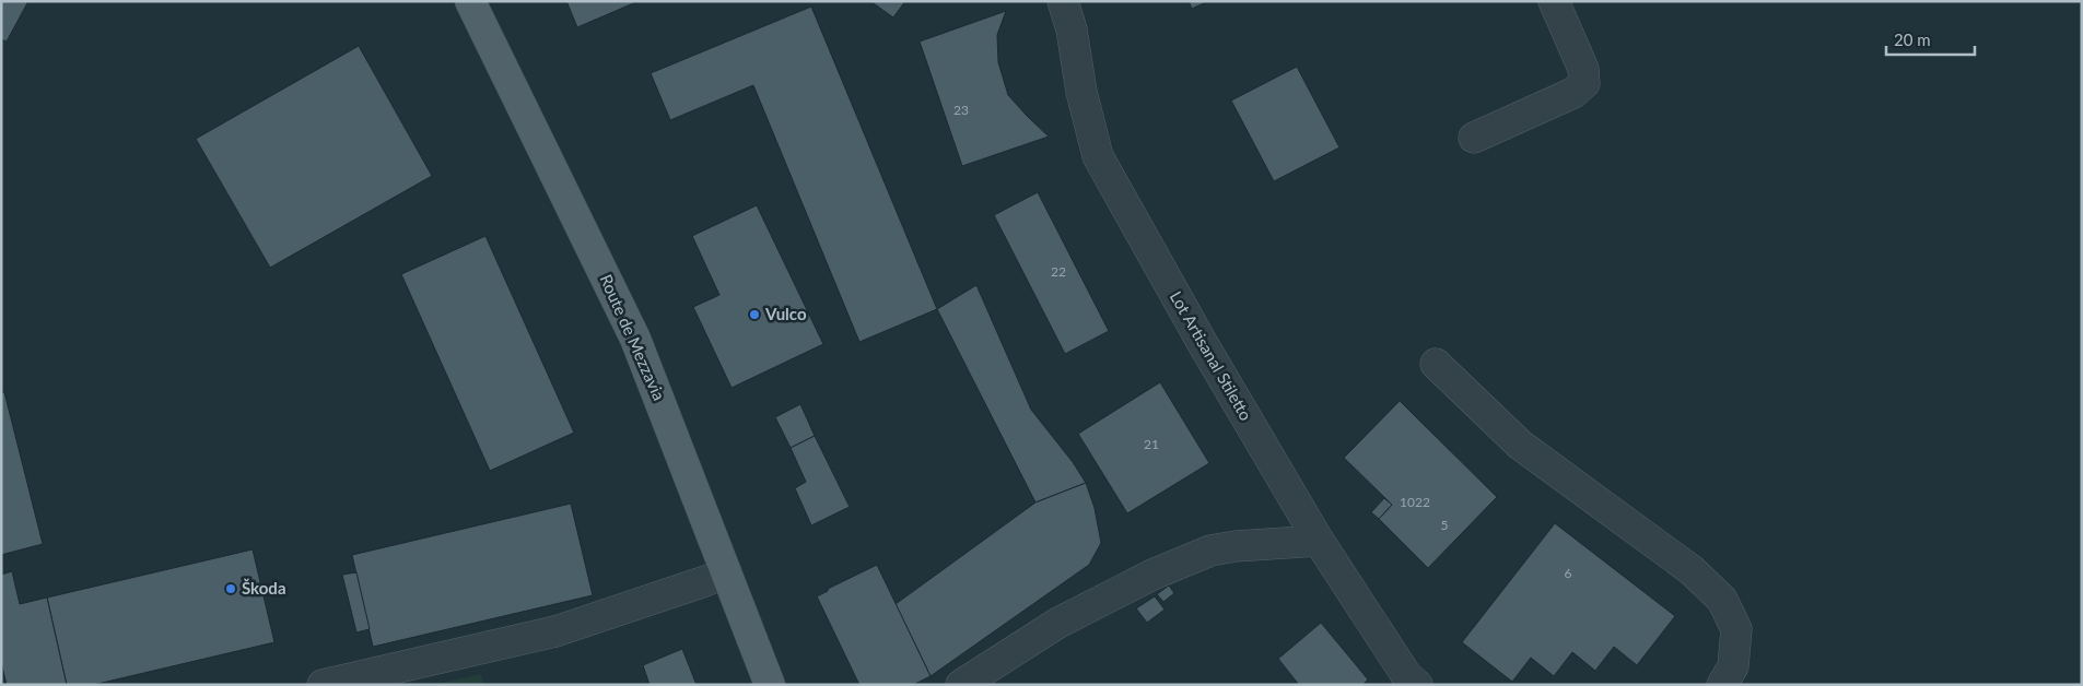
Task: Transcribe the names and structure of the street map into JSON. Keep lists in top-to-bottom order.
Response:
{
  "streets": {
    "main road": ["Route de Mezzavia"],
    "street": ["Lot Artisanal Stiletto"]
  },
  "places": ["Vulco", "Škoda"],
  "house_numbers": [
    "23",
    "22",
    "21",
    "1022",
    "5",
    "6"
  ],
  "scale_bar": "20 m"
}
